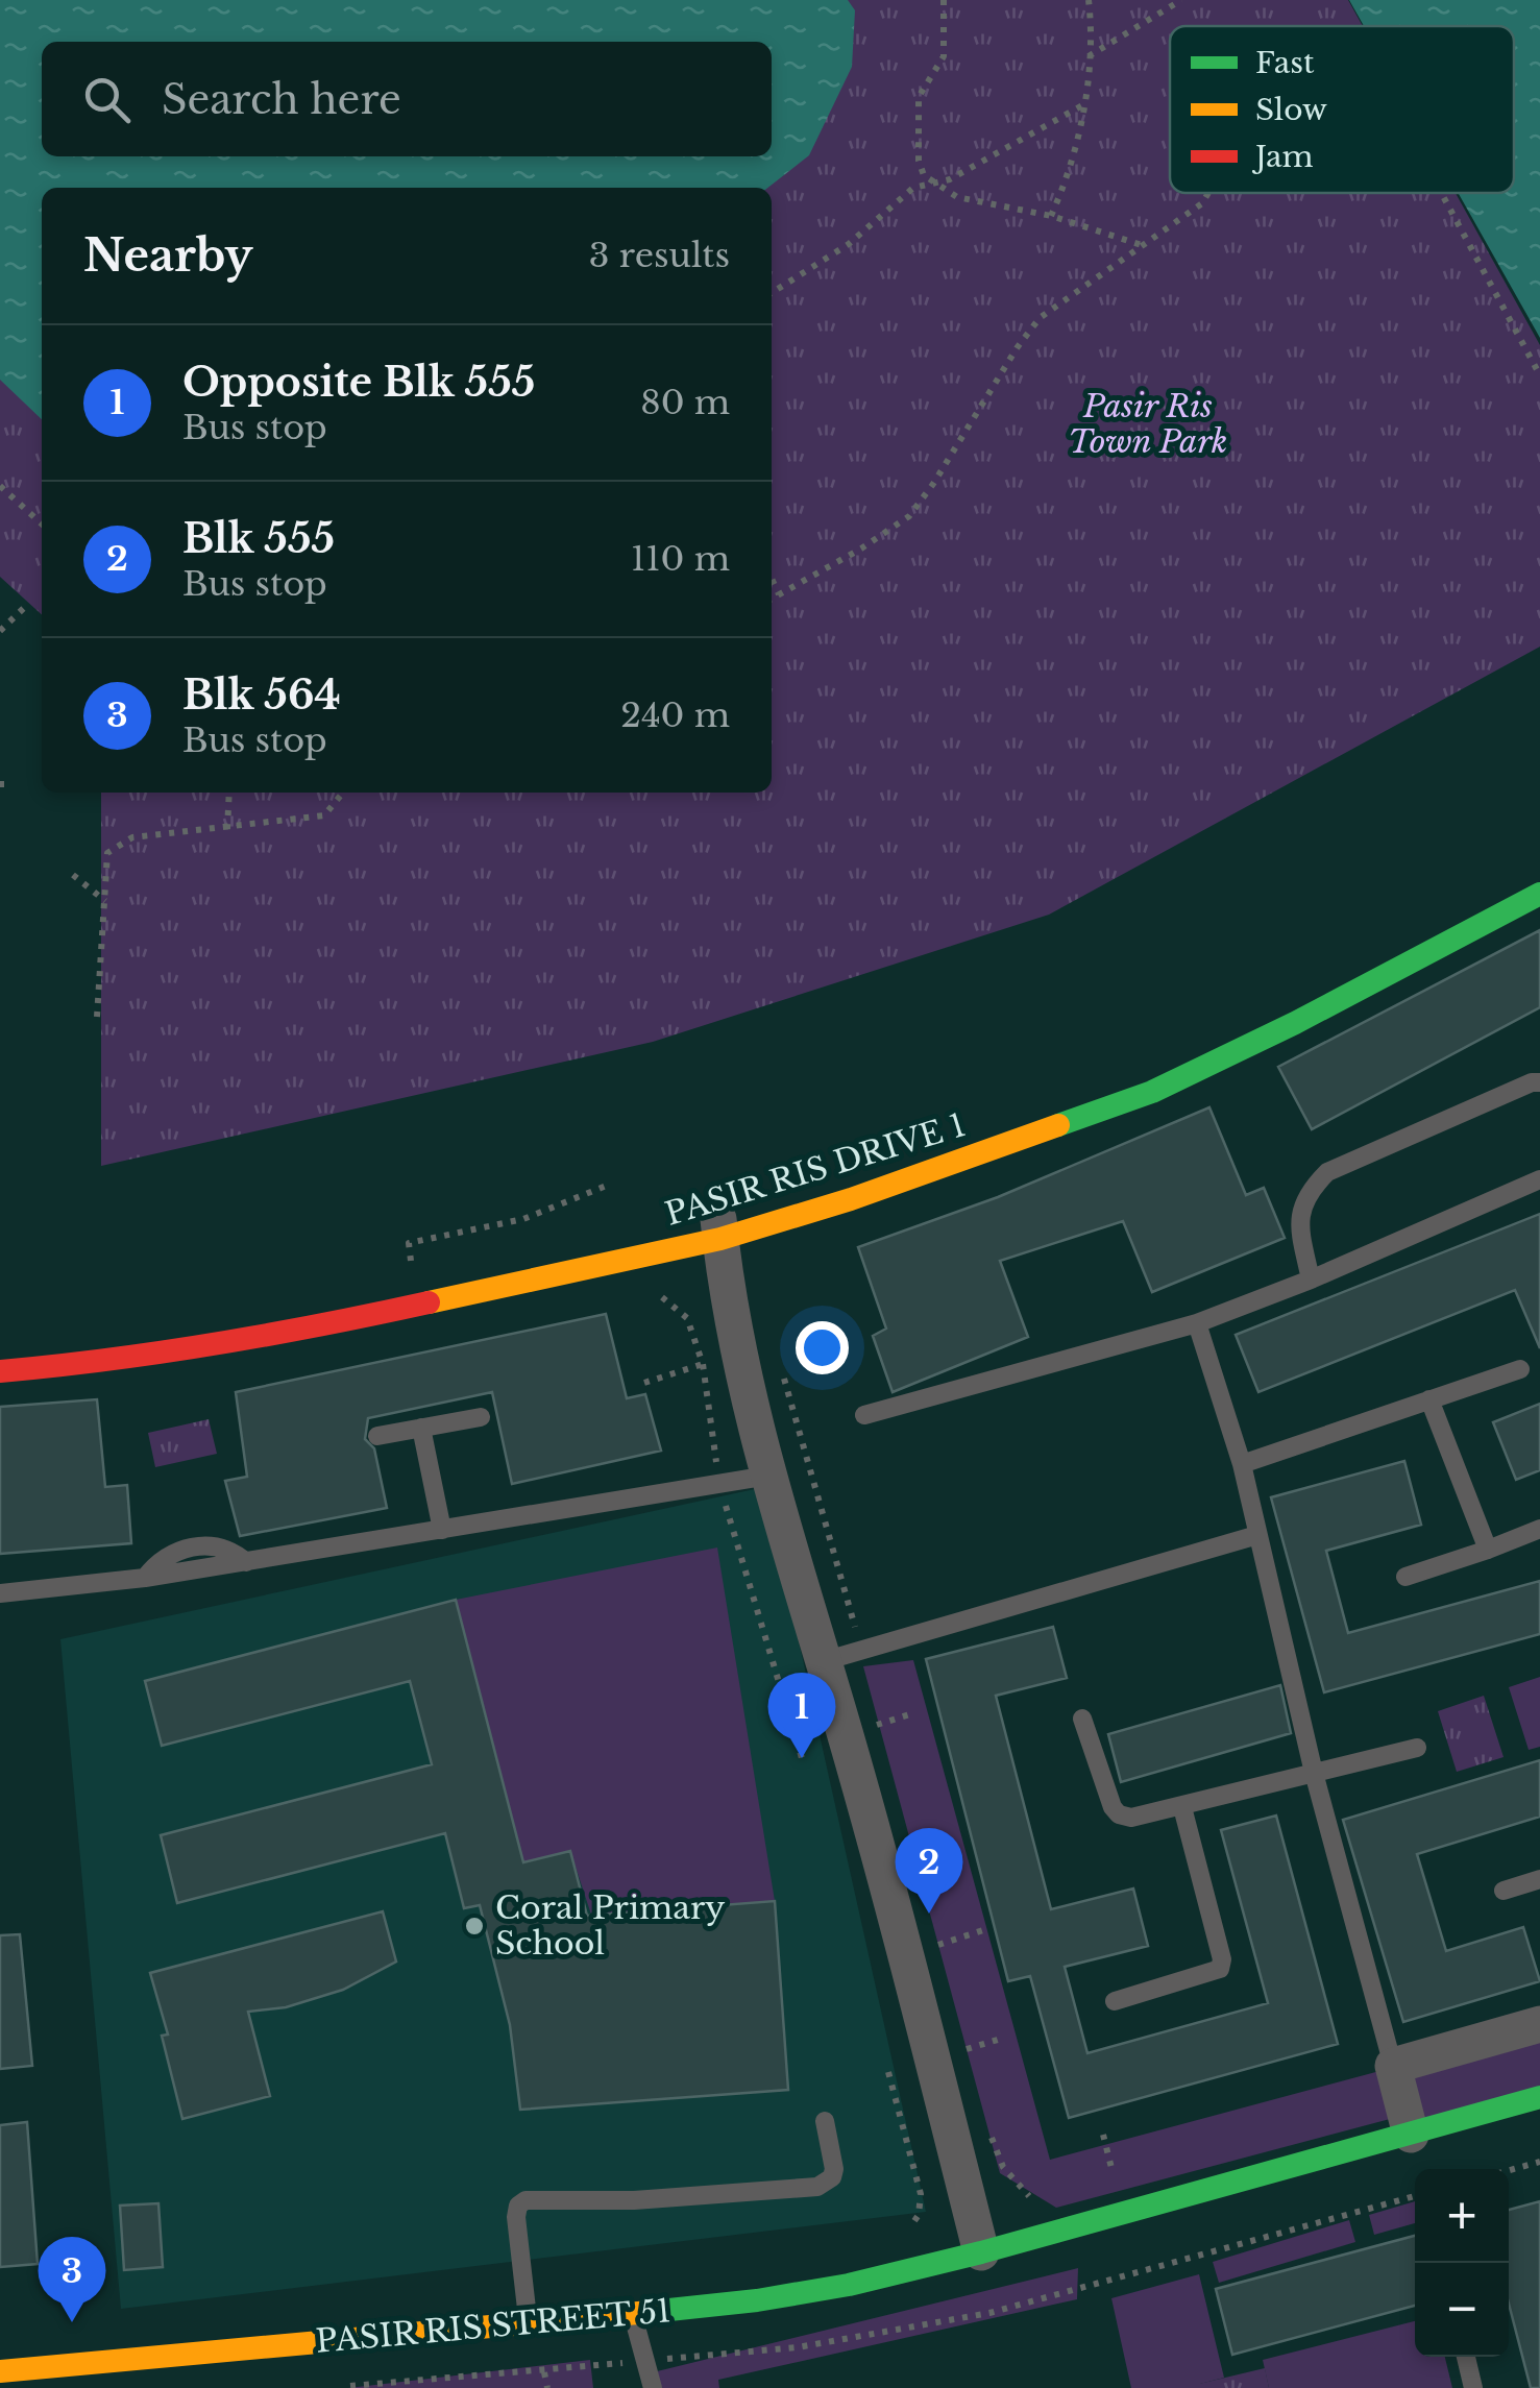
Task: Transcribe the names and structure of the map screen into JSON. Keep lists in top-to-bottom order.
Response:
{
  "streets": {
    "main road": ["PASIR RIS DRIVE 1", "PASIR RIS STREET 51"]
  },
  "parks": ["Pasir Ris Town Park"],
  "places": ["Coral Primary School"],
  "legend": ["Fast", "Slow", "Jam"],
  "page": {
    "search": "Search here",
    "heading": ["Nearby", "3 results"],
    "list": [
      {
        "mark": "1",
        "name": "Opposite Blk 555",
        "note": "Bus stop",
        "value": "80 m"
      },
      {
        "mark": "2",
        "name": "Blk 555",
        "note": "Bus stop",
        "value": "110 m"
      },
      {
        "mark": "3",
        "name": "Blk 564",
        "note": "Bus stop",
        "value": "240 m"
      }
    ],
    "pins": ["1", "2", "3"],
    "map_buttons": ["+", "−"]
  }
}
